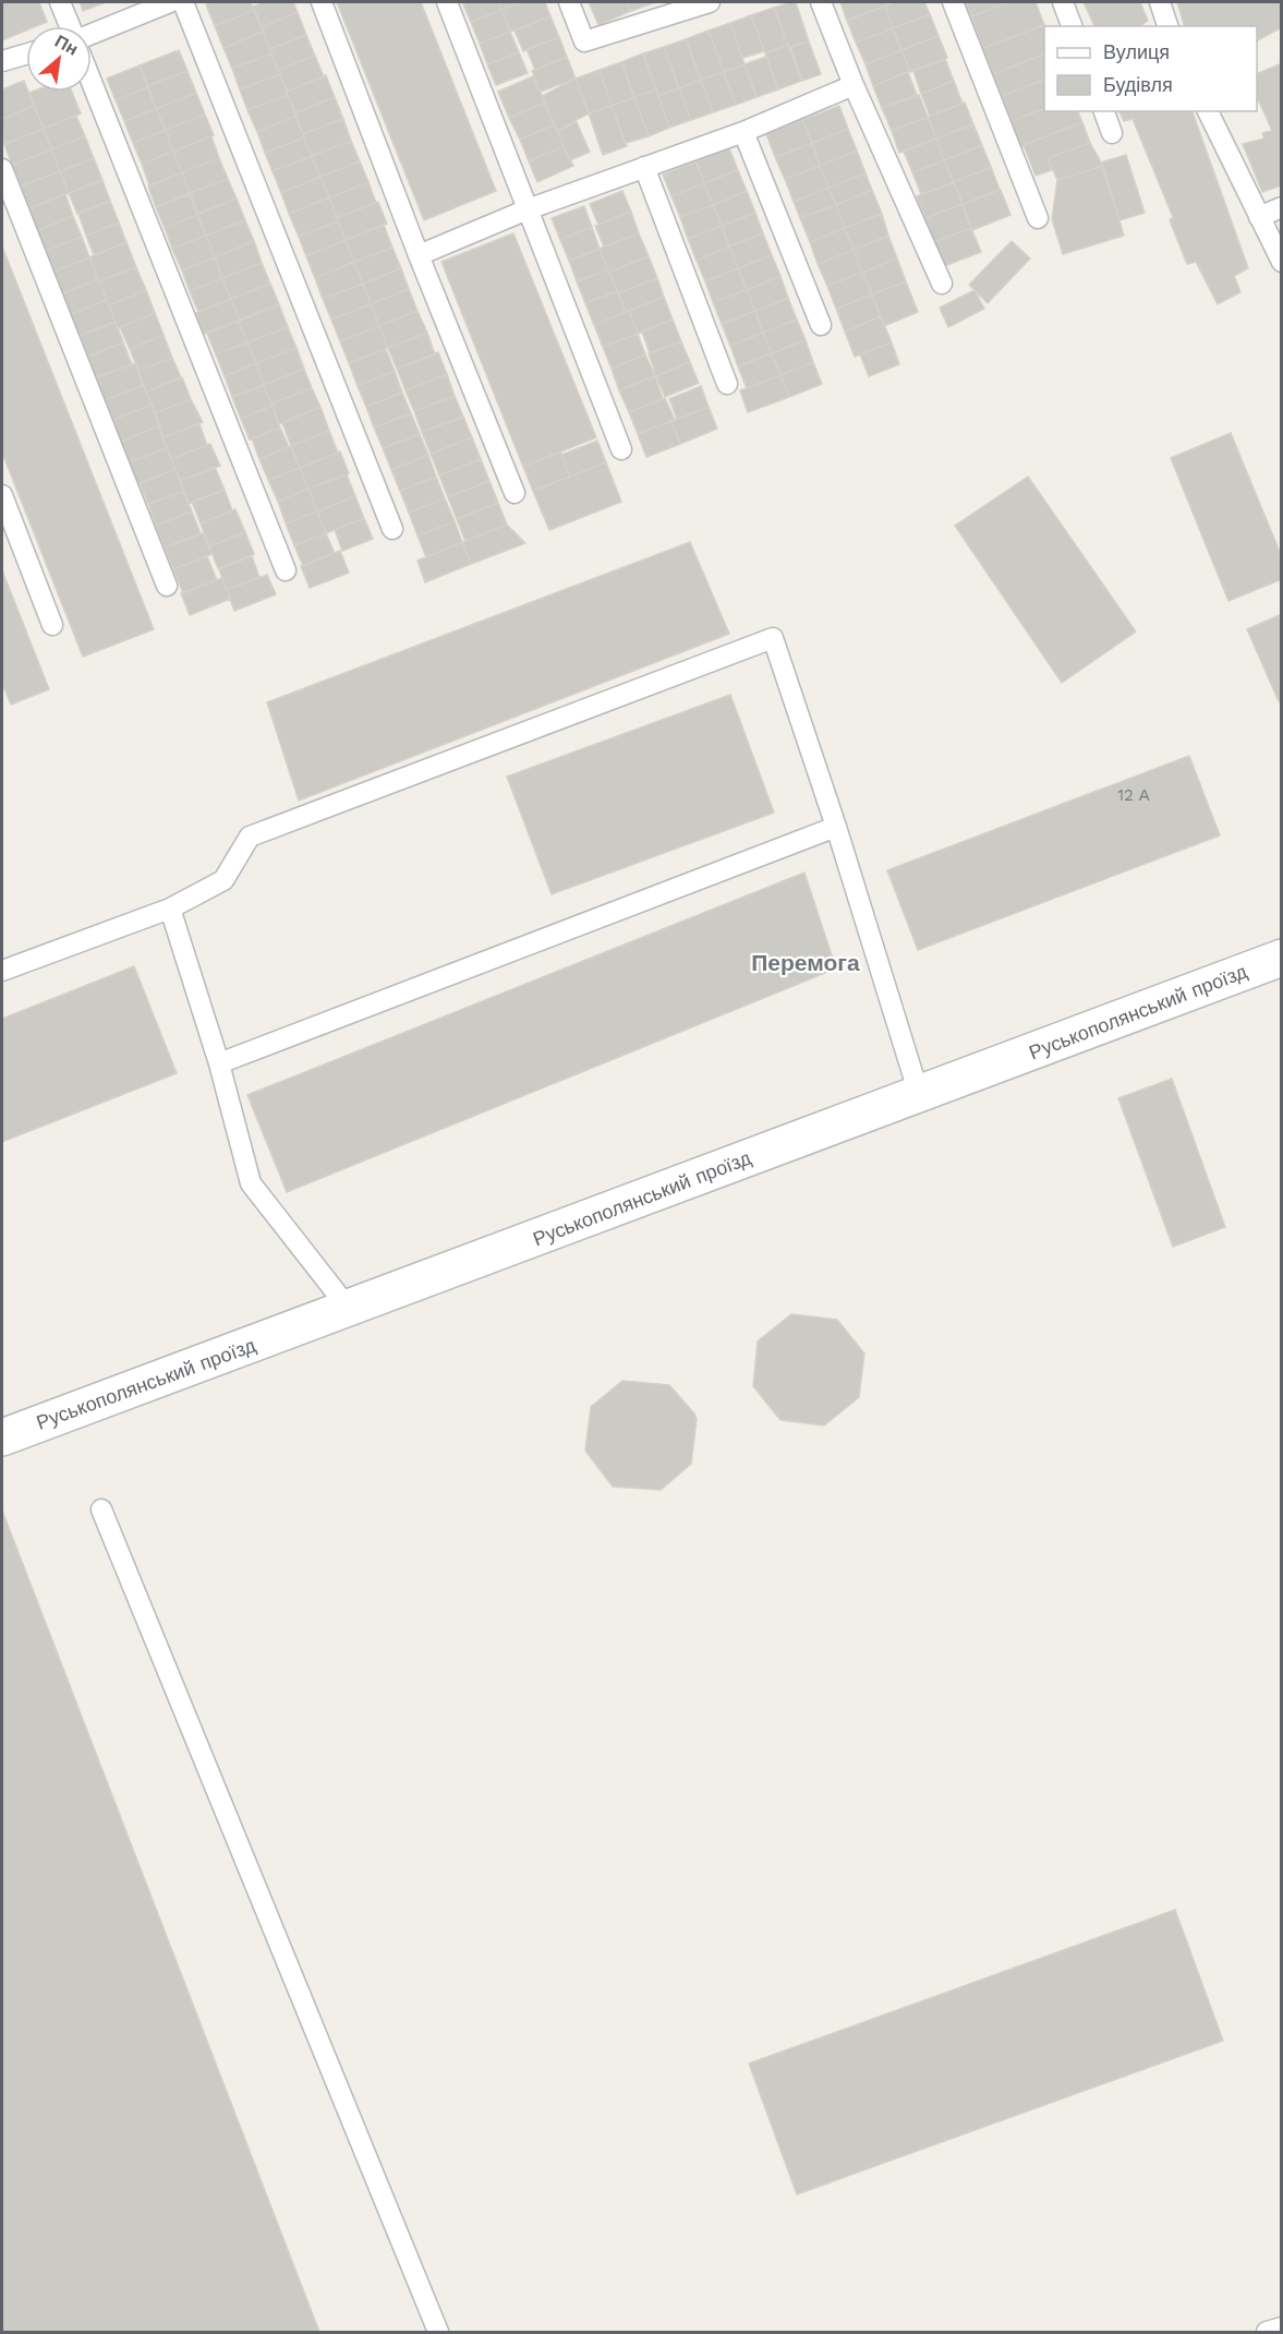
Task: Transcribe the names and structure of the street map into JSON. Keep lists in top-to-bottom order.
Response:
{
  "streets": {
    "street": ["Руськополянський проїзд"]
  },
  "districts": ["Перемога"],
  "house_numbers": ["12 А"],
  "legend": ["Вулиця", "Будівля"],
  "north": "top right"
}
